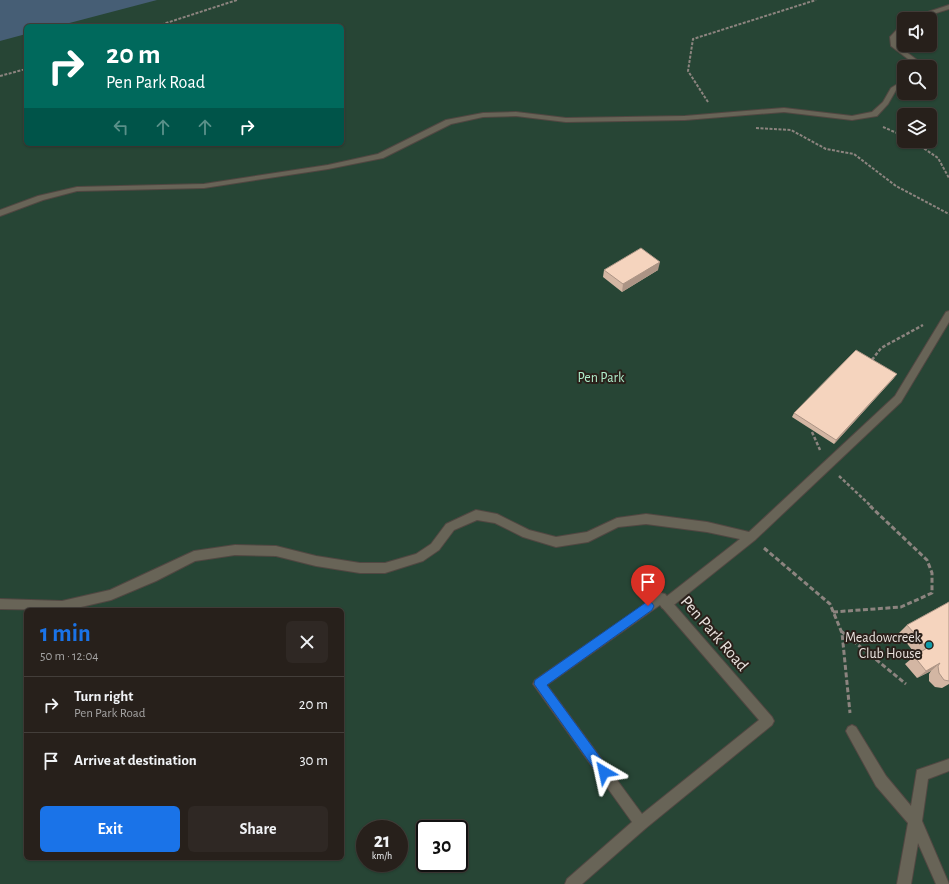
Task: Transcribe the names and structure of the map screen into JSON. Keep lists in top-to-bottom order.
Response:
{
  "streets": {
    "street": ["Pen Park Road"]
  },
  "parks": ["Pen Park"],
  "places": ["Meadowcreek Club House"],
  "page": {
    "turn": ["20 m", "Pen Park Road"],
    "heading": ["1 min", "50 m · 12:04"],
    "list": [
      {
        "name": "Turn right",
        "note": "Pen Park Road",
        "value": "20 m"
      },
      {
        "name": "Arrive at destination",
        "value": "30 m"
      }
    ],
    "buttons": ["Exit", "Share"],
    "speed": "21 km/h",
    "limit": "30"
  }
}
